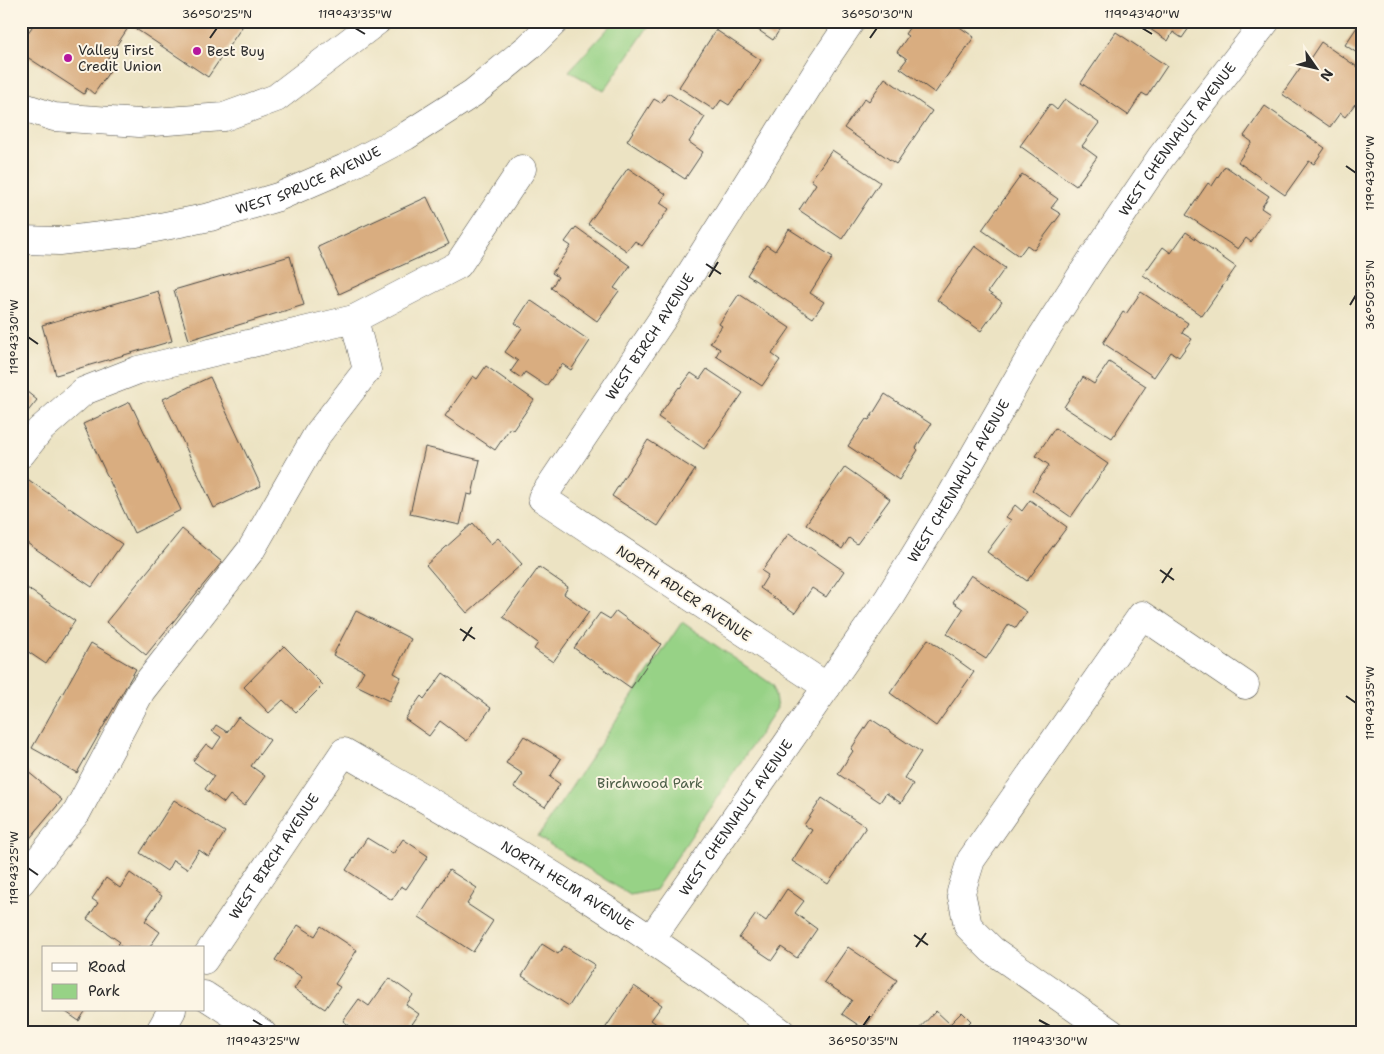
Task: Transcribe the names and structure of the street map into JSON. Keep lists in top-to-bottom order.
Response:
{
  "streets": {
    "street": [
      "WEST CHENNAULT AVENUE",
      "WEST SPRUCE AVENUE",
      "WEST BIRCH AVENUE",
      "NORTH ADLER AVENUE",
      "NORTH HELM AVENUE"
    ]
  },
  "crossings": [
    ["WEST CHENNAULT AVENUE", "NORTH ADLER AVENUE"],
    ["WEST CHENNAULT AVENUE", "NORTH HELM AVENUE"],
    ["WEST BIRCH AVENUE", "NORTH ADLER AVENUE"],
    ["WEST BIRCH AVENUE", "NORTH HELM AVENUE"]
  ],
  "parks": ["Birchwood Park"],
  "places": ["Best Buy", "Valley First Credit Union"],
  "legend": ["Road", "Park"],
  "north": "bottom right",
  "coordinates": [
    "36°50'25\"N",
    "119°43'35\"W",
    "36°50'30\"N",
    "119°43'40\"W",
    "36°50'35\"N",
    "119°43'30\"W",
    "119°43'25\"W"
  ]
}
